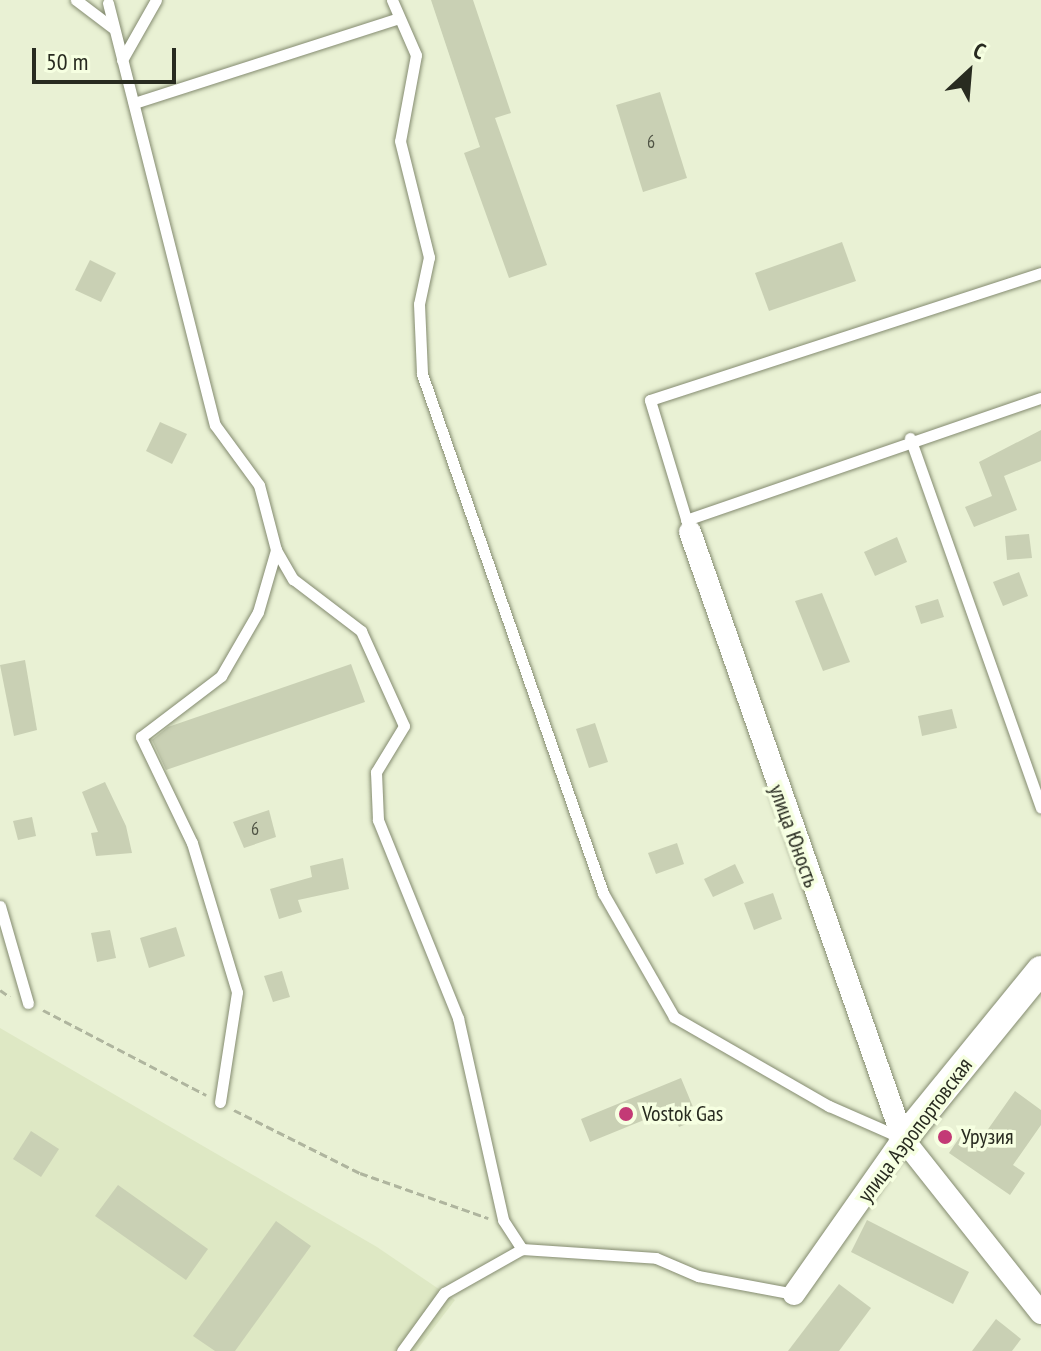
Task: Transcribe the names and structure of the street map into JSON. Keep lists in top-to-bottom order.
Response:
{
  "streets": {
    "street": ["улица Юность", "улица Аэропортовская"]
  },
  "crossings": [
    ["улица Юность", "улица Аэропортовская"]
  ],
  "places": ["Vostok Gas", "Урузия"],
  "house_numbers": ["6", "6"],
  "scale_bar": "50 m",
  "north": "top right"
}
